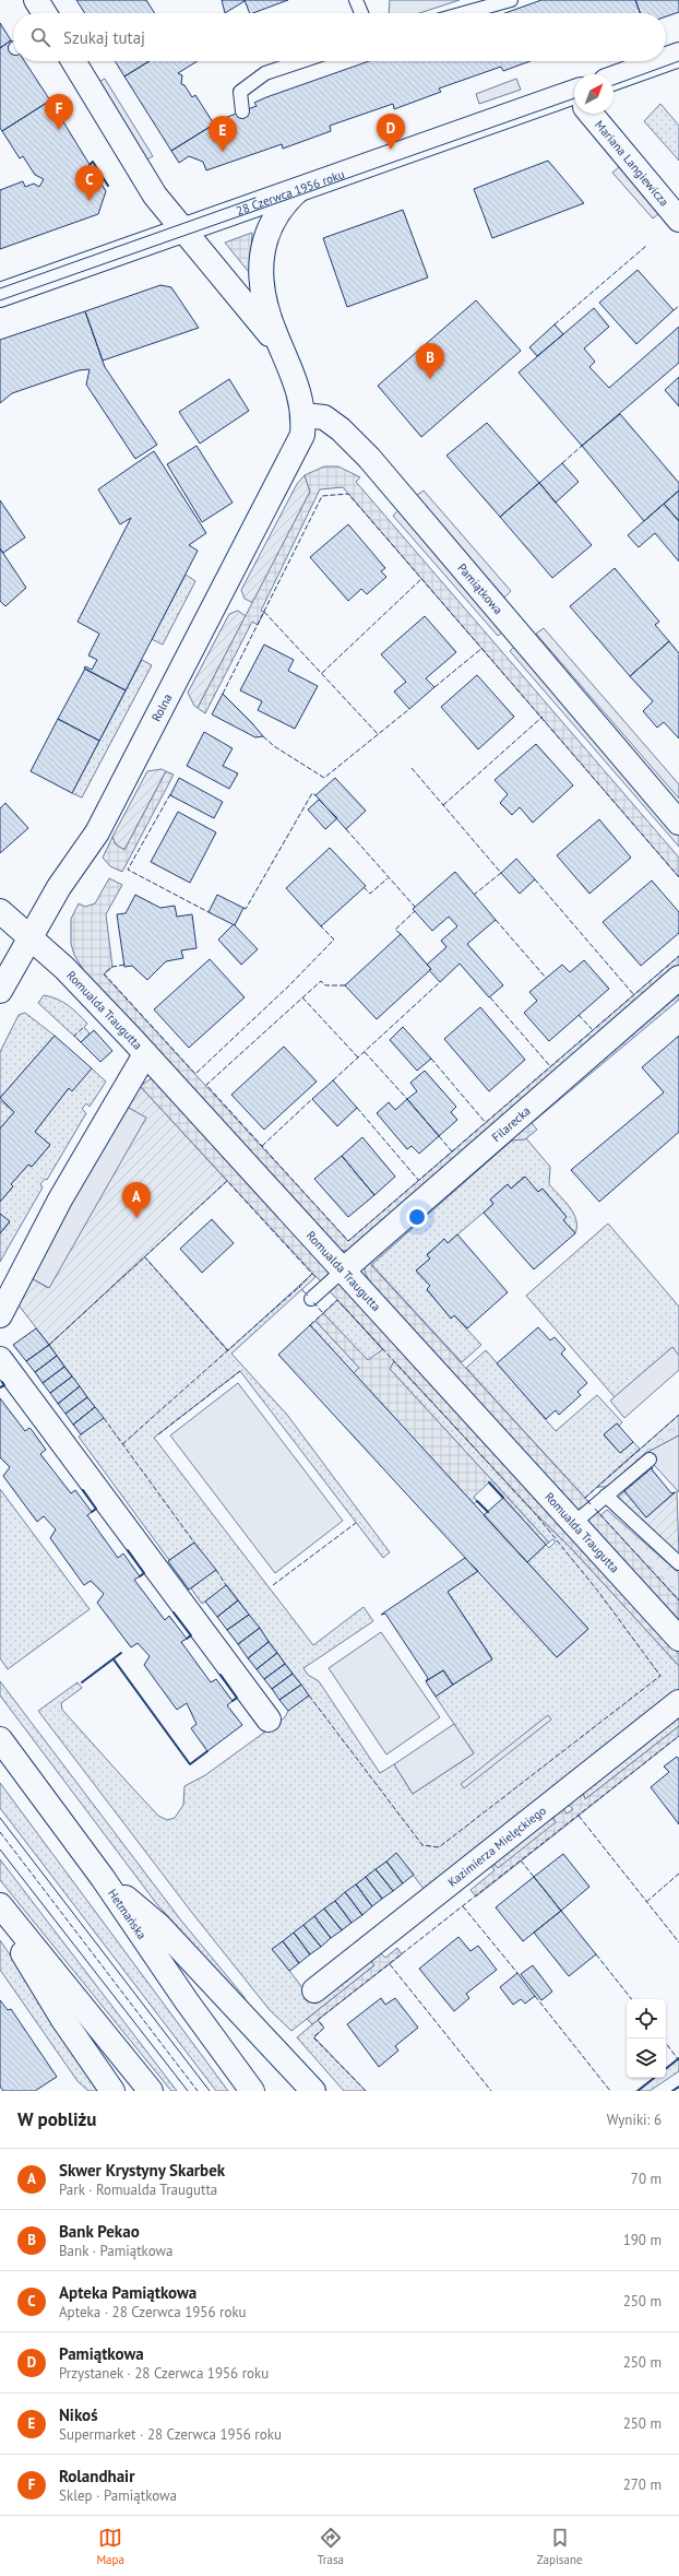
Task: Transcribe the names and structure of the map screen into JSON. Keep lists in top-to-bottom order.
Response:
{
  "streets": {
    "street": [
      "Mariana Langiewicza",
      "28 Czerwca 1956 roku",
      "Pamiątkowa",
      "Rolna",
      "Romualda Traugutta",
      "Filarecka",
      "Kazimierza Mielęckiego",
      "Hetmańska"
    ]
  },
  "crossings": [
    ["Pamiątkowa", "Rolna"],
    ["Rolna", "Romualda Traugutta"],
    ["Romualda Traugutta", "Filarecka"]
  ],
  "north": "top right",
  "page": {
    "search": "Szukaj tutaj",
    "pins": [
      "F",
      "D",
      "E",
      "C",
      "B",
      "A"
    ],
    "heading": ["W pobliżu", "Wyniki: 6"],
    "list": [
      {
        "mark": "A",
        "name": "Skwer Krystyny Skarbek",
        "note": "Park · Romualda Traugutta",
        "value": "70 m"
      },
      {
        "mark": "B",
        "name": "Bank Pekao",
        "note": "Bank · Pamiątkowa",
        "value": "190 m"
      },
      {
        "mark": "C",
        "name": "Apteka Pamiątkowa",
        "note": "Apteka · 28 Czerwca 1956 roku",
        "value": "250 m"
      },
      {
        "mark": "D",
        "name": "Pamiątkowa",
        "note": "Przystanek · 28 Czerwca 1956 roku",
        "value": "250 m"
      },
      {
        "mark": "E",
        "name": "Nikoś",
        "note": "Supermarket · 28 Czerwca 1956 roku",
        "value": "250 m"
      },
      {
        "mark": "F",
        "name": "Rolandhair",
        "note": "Sklep · Pamiątkowa",
        "value": "270 m"
      }
    ],
    "nav": ["Mapa", "Trasa", "Zapisane"]
  }
}
